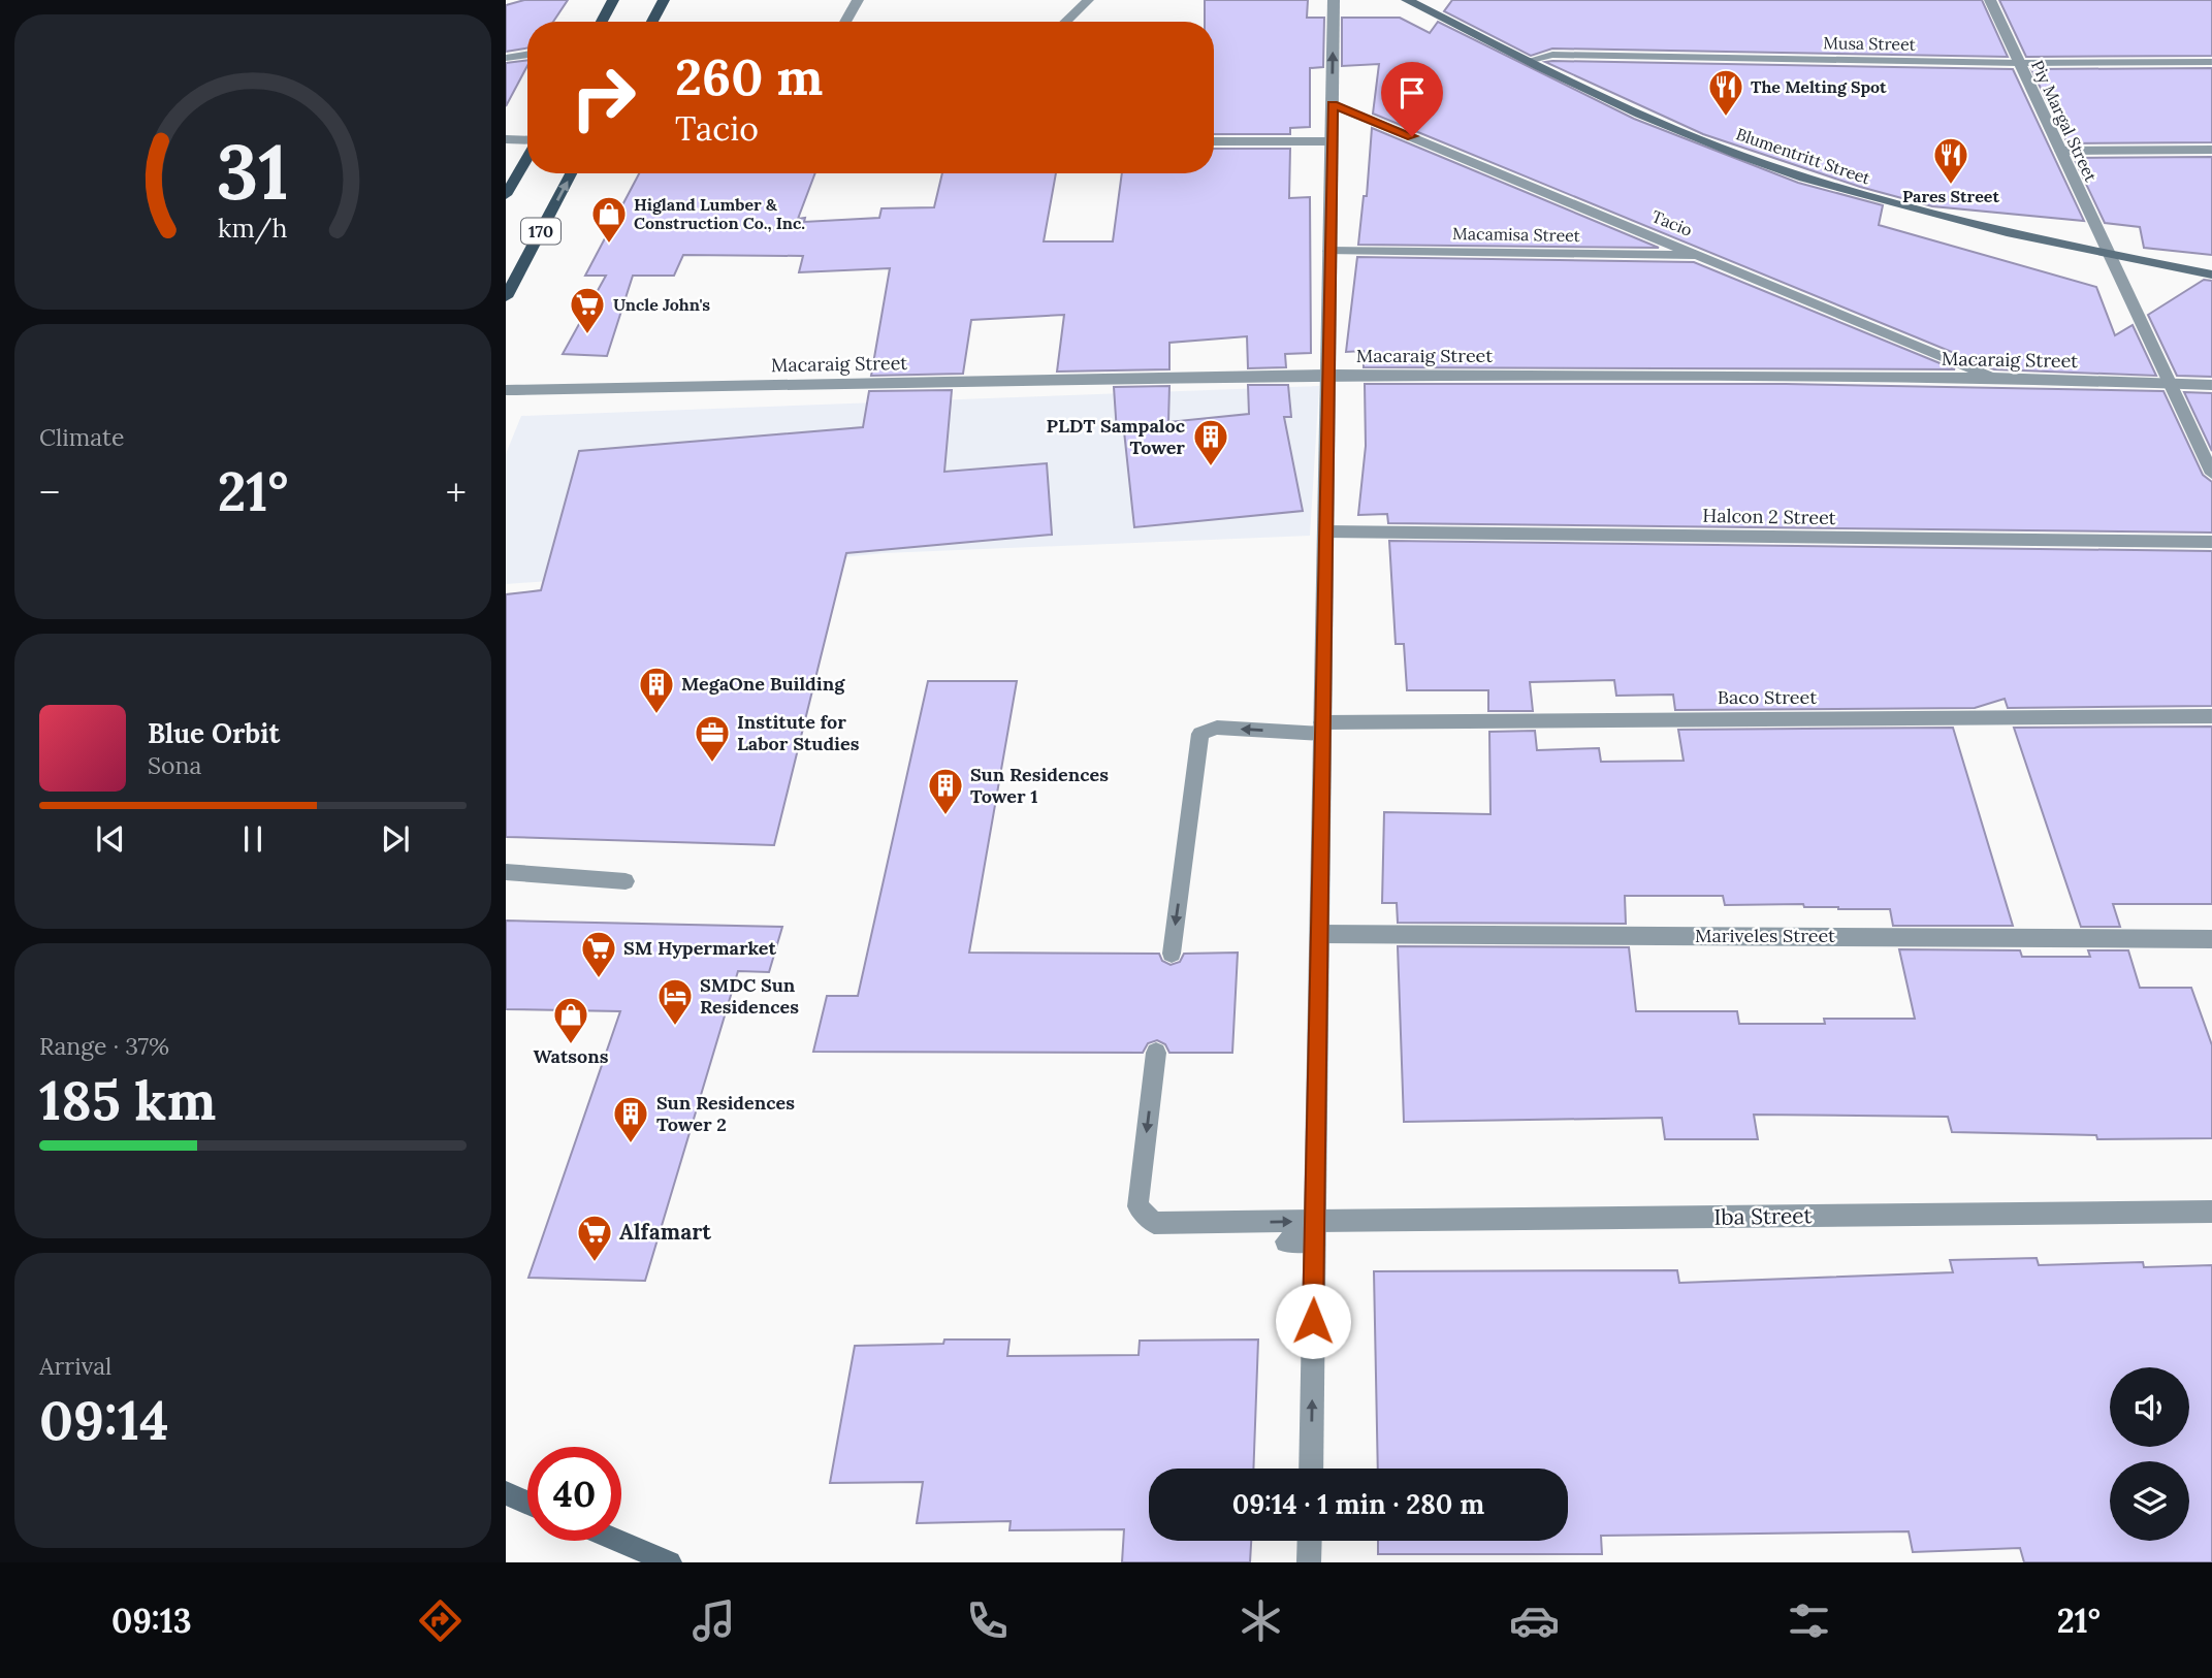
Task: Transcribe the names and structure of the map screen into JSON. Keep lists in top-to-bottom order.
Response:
{
  "streets": {
    "main road": ["Blumentritt Street", "170"],
    "street": [
      "Musa Street",
      "Piy Margal Street",
      "Tacio",
      "Macamisa Street",
      "Macaraig Street",
      "Halcon 2 Street",
      "Baco Street",
      "Mariveles Street",
      "Iba Street"
    ]
  },
  "crossings": [
    ["Musa Street", "Piy Margal Street"],
    ["Musa Street", "Blumentritt Street"],
    ["Piy Margal Street", "Blumentritt Street"],
    ["Piy Margal Street", "Macaraig Street"],
    ["Tacio", "Macamisa Street"],
    ["Tacio", "Macaraig Street"]
  ],
  "places": {
    "restaurant": ["The Melting Spot", "Pares Street"],
    "shop": ["Higland Lumber & Construction Co., Inc.", "Watsons"],
    "supermarket": ["Uncle John's", "SM Hypermarket", "Alfamart"],
    "building": [
      "PLDT Sampaloc Tower",
      "MegaOne Building",
      "Sun Residences Tower 1",
      "Sun Residences Tower 2"
    ],
    "office": ["Institute for Labor Studies"],
    "hotel": ["SMDC Sun Residences"]
  },
  "page": {
    "turn": ["260 m", "Tacio"],
    "tile": [
      "Climate",
      ["Range · 37%", "185 km"],
      ["Arrival", "09:14"]
    ],
    "heat": ["−", "21°", "+"],
    "song": ["Blue Orbit", "Sona"],
    "limit": "40",
    "trip": "09:14 · 1 min · 280 m",
    "tabs": ["09:13", "21°"],
    "gauge": ["31", "km/h"]
  }
}
